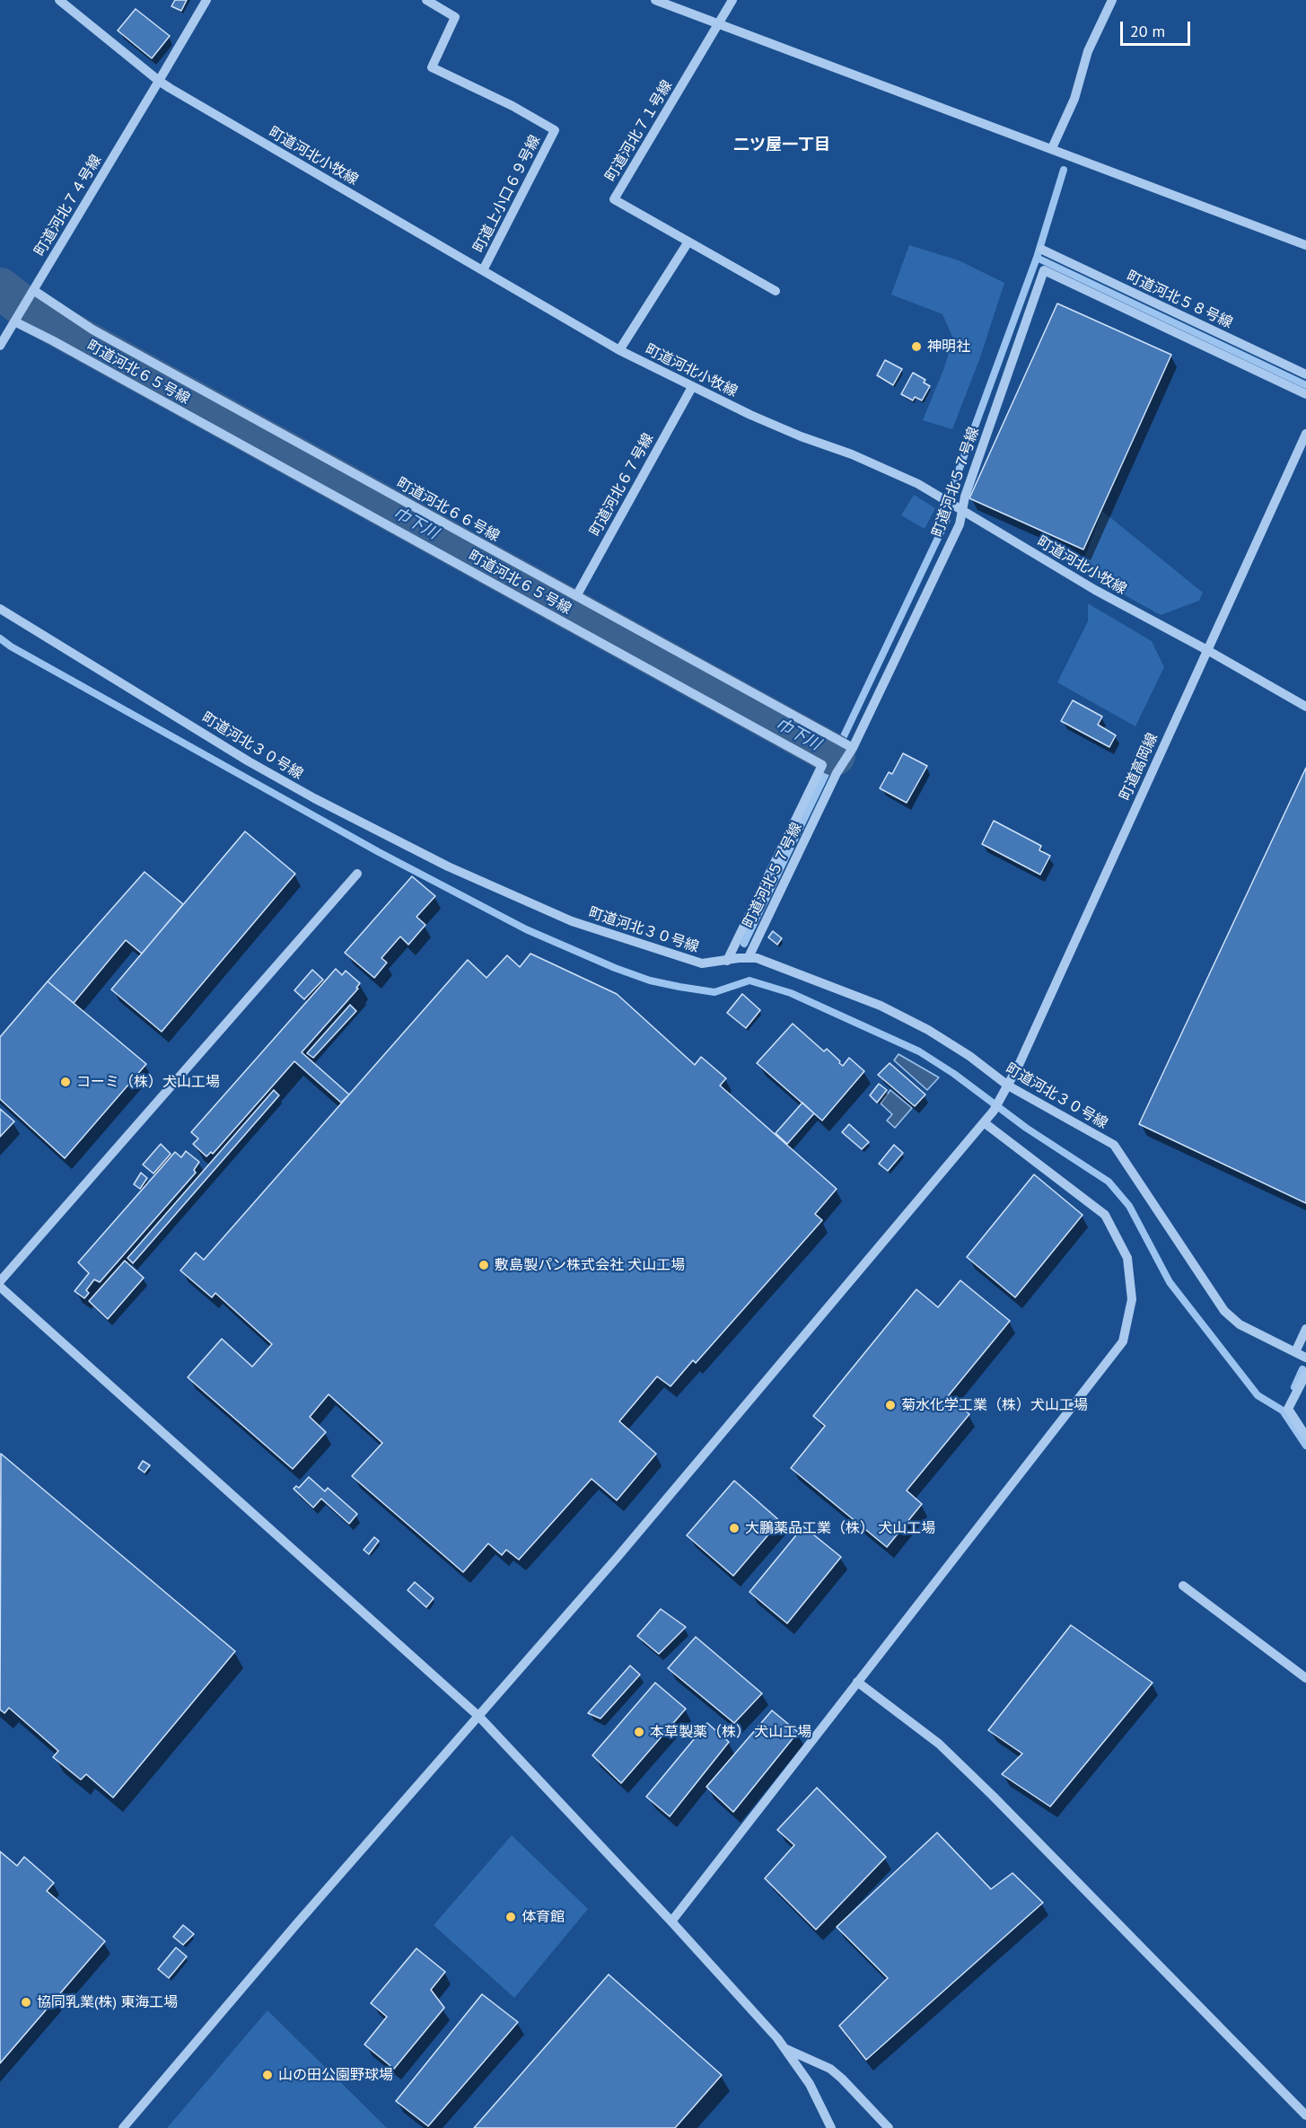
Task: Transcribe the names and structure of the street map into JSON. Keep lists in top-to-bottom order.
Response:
{
  "streets": {
    "street": [
      "町道河北７１号線",
      "町道河北小牧線",
      "町道上小口６９号線",
      "町道河北７４号線",
      "町道河北５８号線",
      "町道河北６５号線",
      "町道河北５７号線",
      "町道河北６７号線",
      "町道河北６６号線",
      "町道河北３０号線",
      "町道高岡線"
    ]
  },
  "crossings": [
    ["町道河北小牧線", "町道上小口６９号線"],
    ["町道河北小牧線", "町道河北７４号線"],
    ["町道河北小牧線", "町道河北５７号線"],
    ["町道河北小牧線", "町道河北６７号線"],
    ["町道河北小牧線", "町道高岡線"],
    ["町道河北７４号線", "町道河北６５号線"],
    ["町道河北７４号線", "町道河北６６号線"],
    ["町道河北６５号線", "町道河北３０号線"],
    ["町道河北５７号線", "町道河北６６号線"],
    ["町道河北５７号線", "町道河北３０号線"],
    ["町道河北６７号線", "町道河北６６号線"],
    ["町道河北３０号線", "町道高岡線"]
  ],
  "districts": ["二ツ屋一丁目"],
  "water": ["巾下川"],
  "places": [
    "神明社",
    "コーミ（株）犬山工場",
    "敷島製パン株式会社 犬山工場",
    "菊水化学工業（株）犬山工場",
    "大鵬薬品工業（株） 犬山工場",
    "本草製薬（株） 犬山工場",
    "体育館",
    "協同乳業(株) 東海工場",
    "山の田公園野球場"
  ],
  "scale_bar": "20 m"
}
